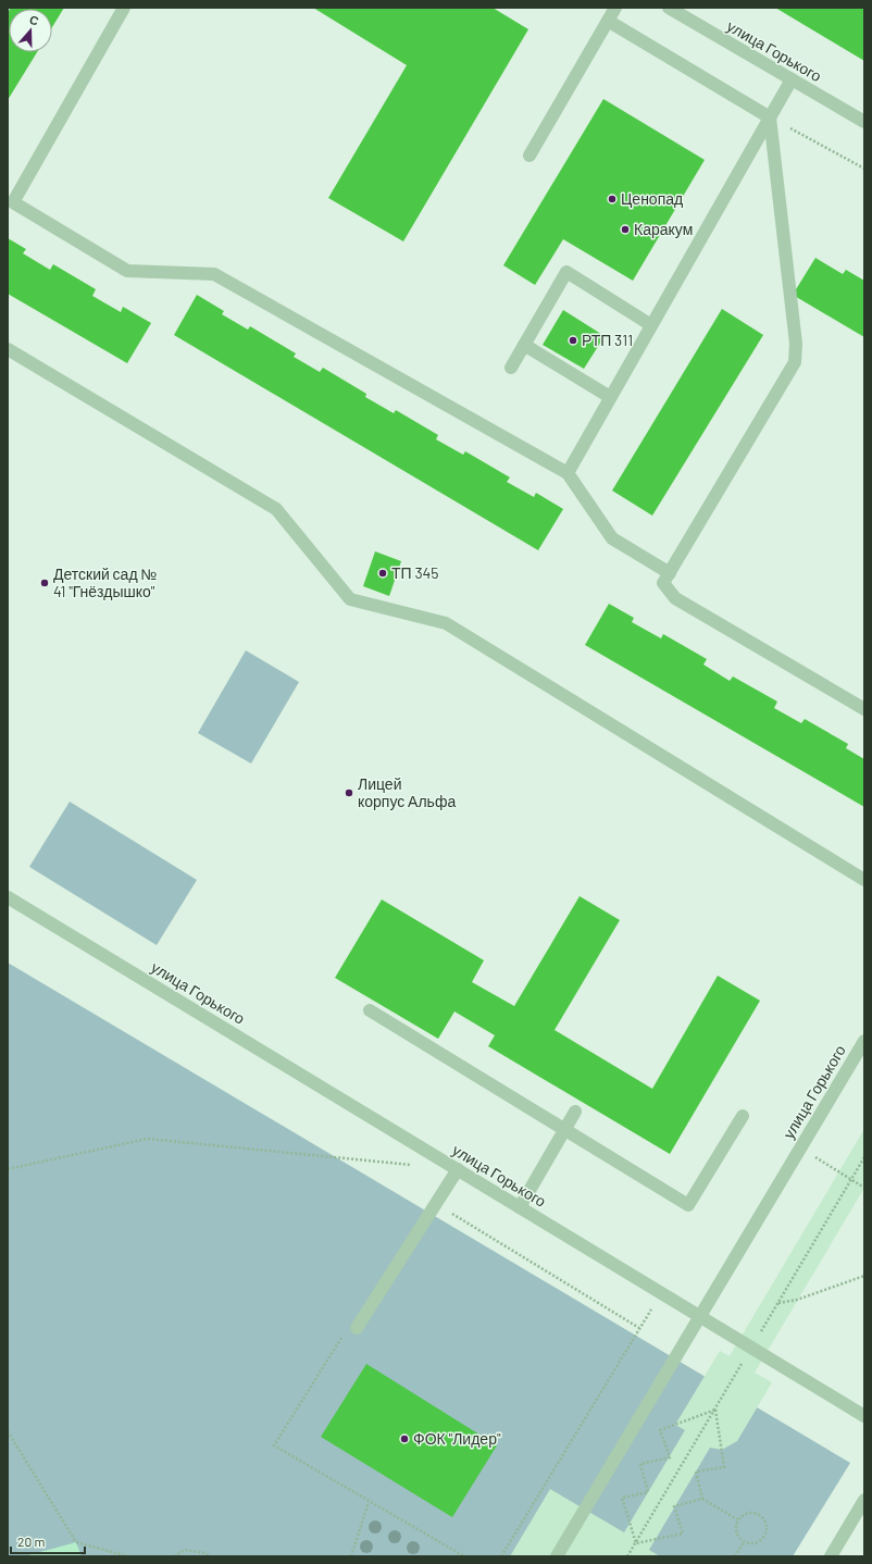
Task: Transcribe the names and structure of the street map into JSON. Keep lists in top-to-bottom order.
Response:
{
  "streets": {
    "street": ["улица Горького"]
  },
  "places": [
    "Ценопад",
    "Каракум",
    "РТП 311",
    "ТП 345",
    "Детский сад № 41 \"Гнёздышко\"",
    "Лицей корпус Альфа",
    "ФОК \"Лидер\""
  ],
  "scale_bar": "20 m",
  "north": "top"
}
